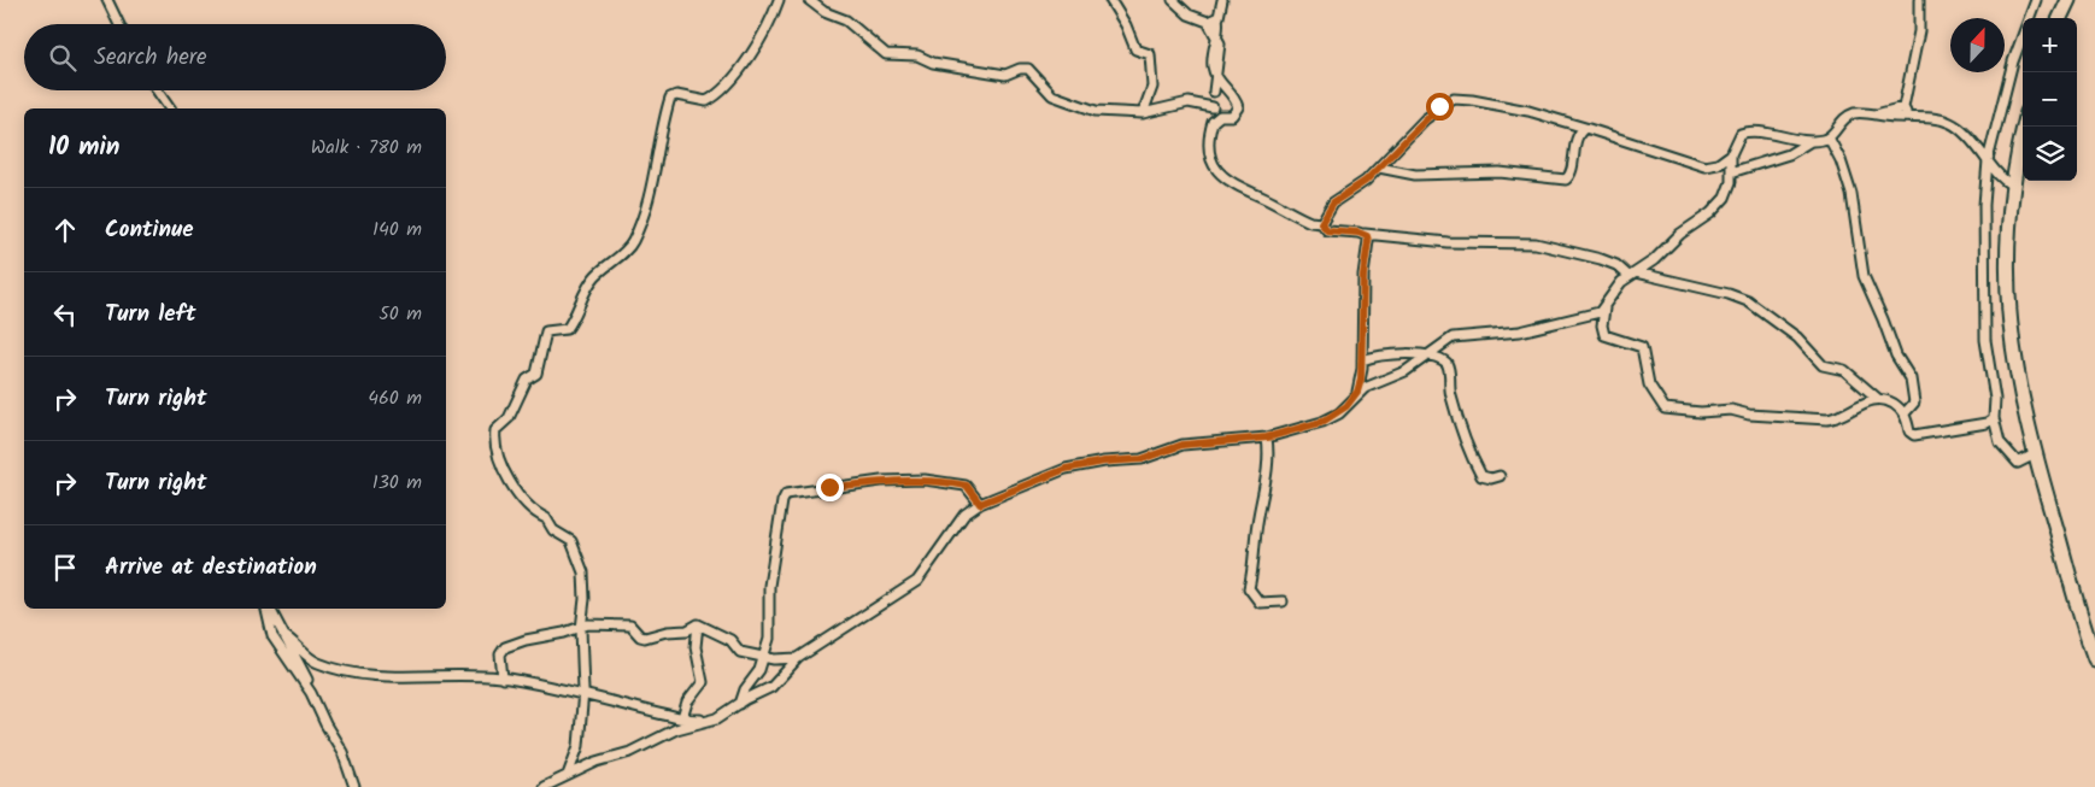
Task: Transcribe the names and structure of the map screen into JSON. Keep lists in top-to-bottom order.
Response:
{
  "north": "top",
  "page": {
    "map_buttons": ["+", "−"],
    "search": "Search here",
    "heading": ["10 min", "Walk · 780 m"],
    "list": [
      ["Continue", "140 m"],
      ["Turn left", "50 m"],
      ["Turn right", "460 m"],
      ["Turn right", "130 m"],
      "Arrive at destination"
    ]
  }
}
